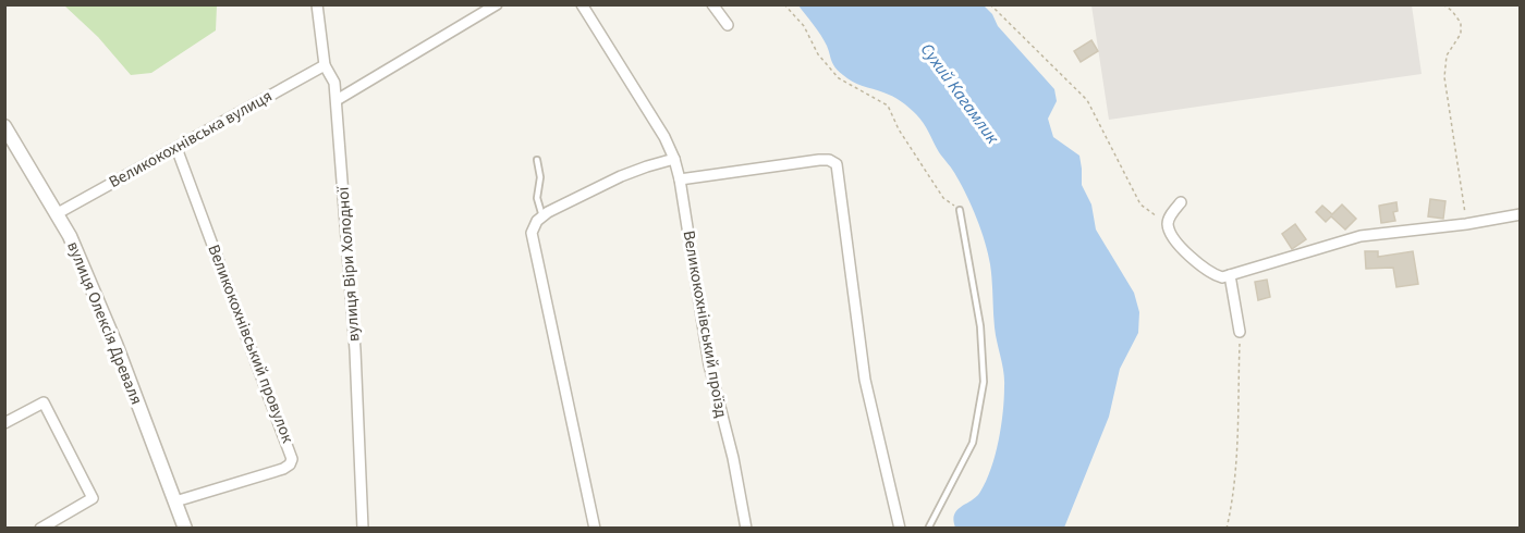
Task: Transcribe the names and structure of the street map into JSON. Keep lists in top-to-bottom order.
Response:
{
  "streets": {
    "street": [
      "Великокохнівська вулиця",
      "вулиця Віри Холодної",
      "вулиця Олексія Древаля",
      "Великокохнівський проїзд",
      "Великокохнівський провулок"
    ]
  },
  "crossings": [
    ["Великокохнівська вулиця", "вулиця Віри Холодної"],
    ["Великокохнівська вулиця", "вулиця Олексія Древаля"],
    ["Великокохнівська вулиця", "Великокохнівський провулок"],
    ["вулиця Олексія Древаля", "Великокохнівський провулок"]
  ],
  "water": ["Сухий Кагамлик"]
}
